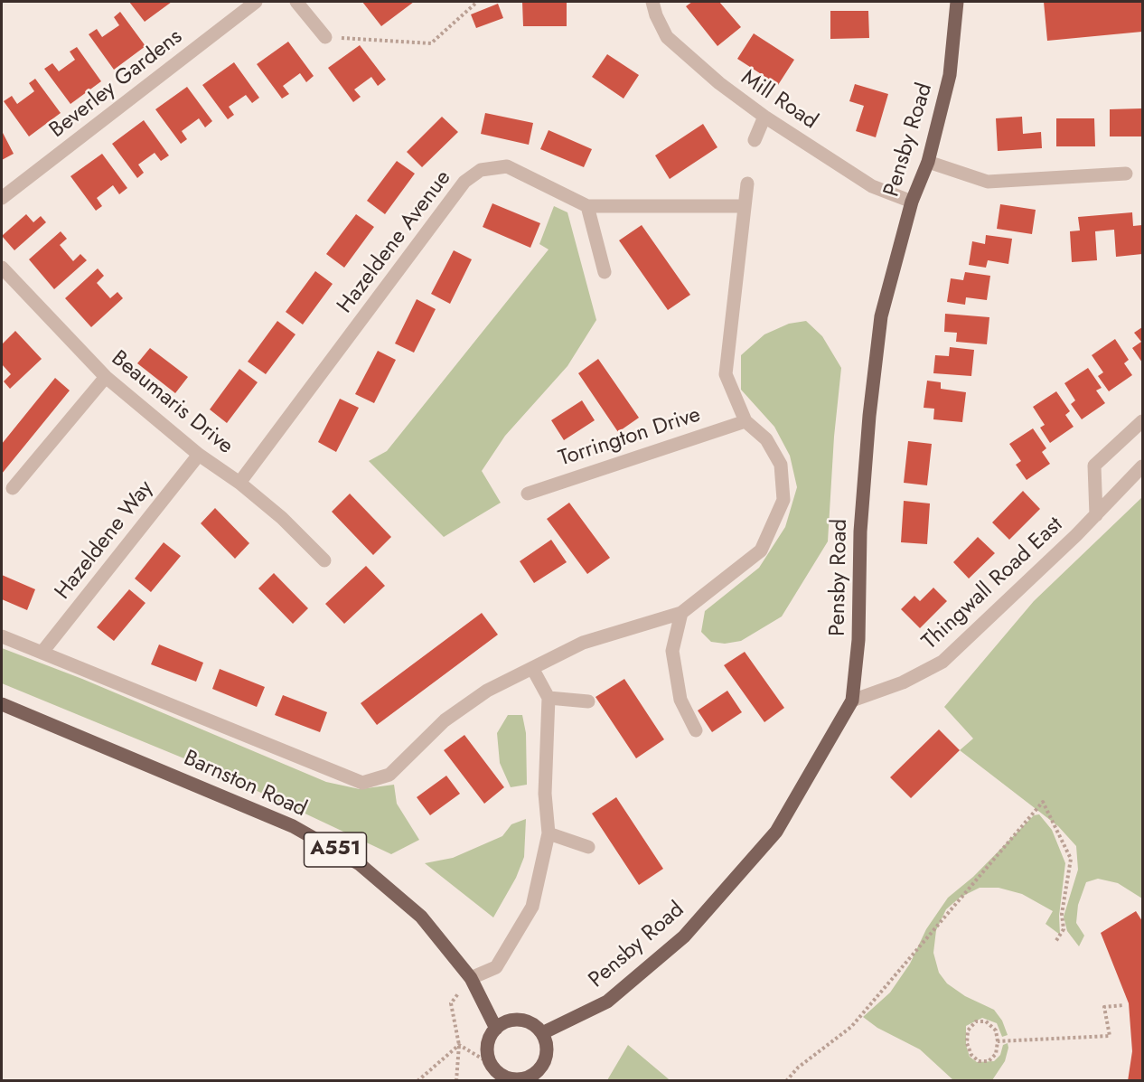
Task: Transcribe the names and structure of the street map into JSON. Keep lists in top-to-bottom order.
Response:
{
  "streets": {
    "main road": ["Pensby Road", "Barnston Road", "A551"],
    "street": [
      "Beverley Gardens",
      "Mill Road",
      "Hazeldene Avenue",
      "Beaumaris Drive",
      "Torrington Drive",
      "Hazeldene Way",
      "Thingwall Road East"
    ]
  },
  "crossings": [
    ["Mill Road", "Pensby Road"],
    ["Pensby Road", "Thingwall Road East"],
    ["Pensby Road", "Barnston Road"],
    ["Hazeldene Avenue", "Beaumaris Drive"],
    ["Beaumaris Drive", "Hazeldene Way"]
  ]
}
